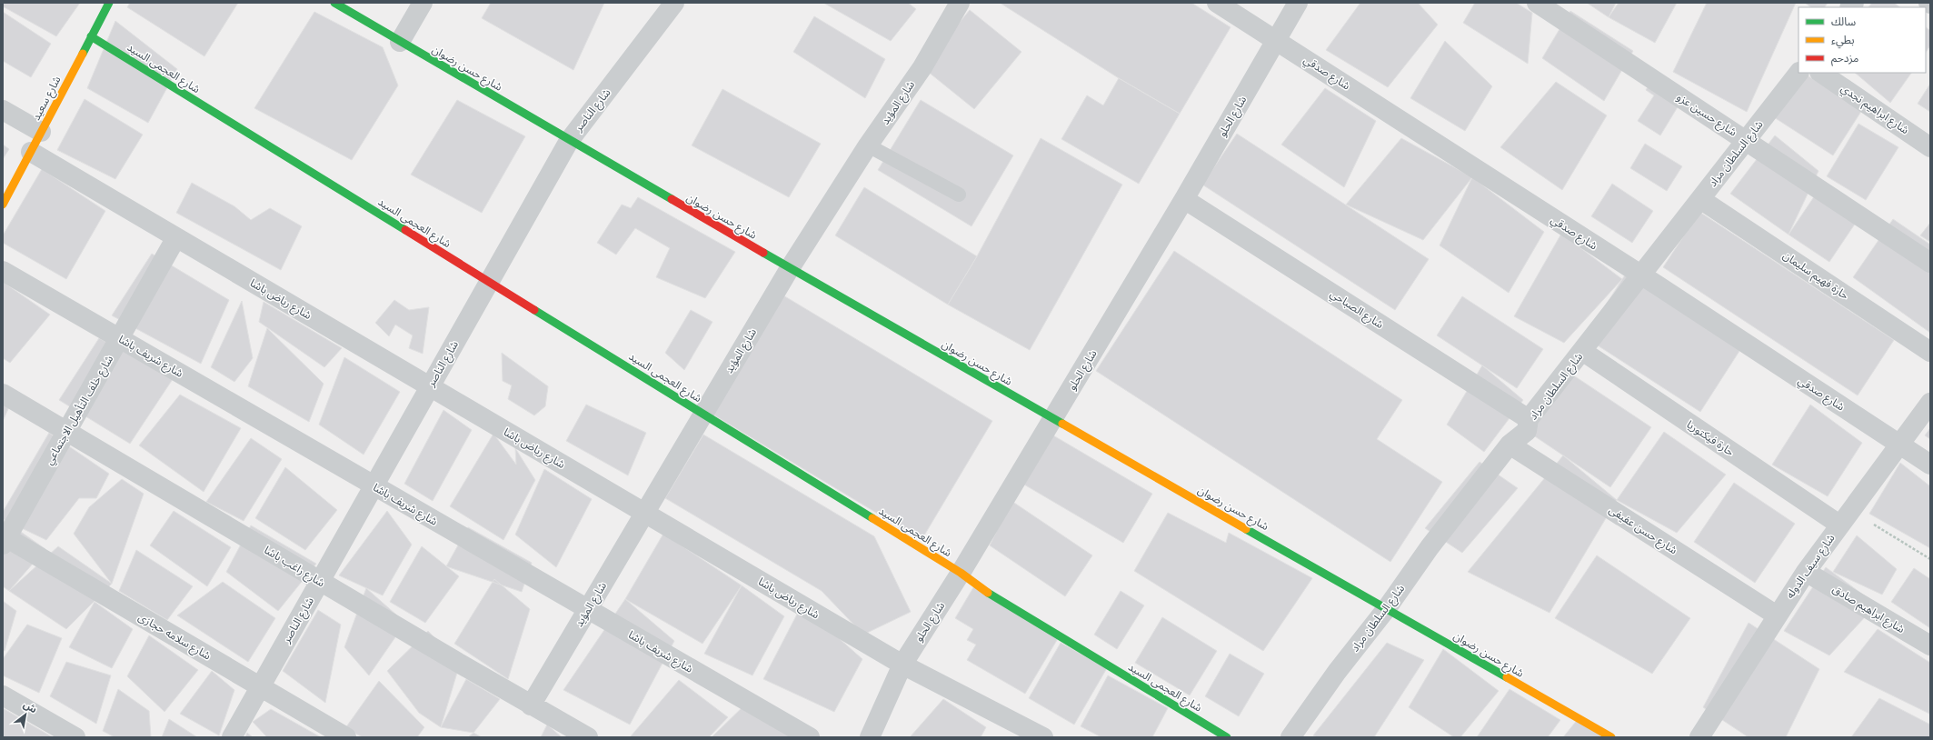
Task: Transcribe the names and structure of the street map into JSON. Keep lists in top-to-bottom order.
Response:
{
  "streets": {
    "street": [
      "شارع العجمى السيد",
      "شارع حسن رضوان",
      "شارع صدقي",
      "شارع سعيد",
      "شارع المؤيد",
      "شارع ابراهيم نجدي",
      "شارع الناصر",
      "شارع حسين عزو",
      "شارع الحلو",
      "شارع السلطان مراد",
      "حارة فهيم سليمان",
      "شارع رياض باشا",
      "شارع الصباحي",
      "شارع شريف باشا",
      "شارع خلف التأهيل الاجتماعي",
      "حارة فيكتوريا",
      "شارع حسن عفيفى",
      "شارع راغب باشا",
      "شارع سيف الدوله",
      "شارع ابراهيم صادق",
      "شارع سلامه حجازى"
    ]
  },
  "crossings": [
    ["شارع العجمى السيد", "شارع سعيد"],
    ["شارع العجمى السيد", "شارع المؤيد"],
    ["شارع العجمى السيد", "شارع الناصر"],
    ["شارع العجمى السيد", "شارع الحلو"],
    ["شارع حسن رضوان", "شارع المؤيد"],
    ["شارع حسن رضوان", "شارع الناصر"],
    ["شارع حسن رضوان", "شارع الحلو"],
    ["شارع حسن رضوان", "شارع السلطان مراد"],
    ["شارع صدقي", "شارع الحلو"],
    ["شارع صدقي", "شارع السلطان مراد"],
    ["شارع صدقي", "شارع سيف الدوله"],
    ["شارع سعيد", "شارع رياض باشا"],
    ["شارع المؤيد", "شارع رياض باشا"],
    ["شارع المؤيد", "شارع شريف باشا"],
    ["شارع المؤيد", "شارع راغب باشا"],
    ["شارع الناصر", "شارع رياض باشا"],
    ["شارع الناصر", "شارع شريف باشا"],
    ["شارع الناصر", "شارع راغب باشا"],
    ["شارع الناصر", "شارع سلامه حجازى"],
    ["شارع حسين عزو", "شارع السلطان مراد"],
    ["شارع الحلو", "شارع رياض باشا"],
    ["شارع الحلو", "شارع الصباحي"],
    ["شارع السلطان مراد", "حارة فهيم سليمان"],
    ["شارع السلطان مراد", "شارع الصباحي"],
    ["شارع السلطان مراد", "حارة فيكتوريا"],
    ["شارع السلطان مراد", "شارع حسن عفيفى"],
    ["شارع رياض باشا", "شارع خلف التأهيل الاجتماعي"],
    ["شارع شريف باشا", "شارع خلف التأهيل الاجتماعي"],
    ["شارع خلف التأهيل الاجتماعي", "شارع راغب باشا"],
    ["شارع خلف التأهيل الاجتماعي", "شارع سلامه حجازى"],
    ["حارة فيكتوريا", "شارع سيف الدوله"],
    ["شارع حسن عفيفى", "شارع سيف الدوله"],
    ["شارع سيف الدوله", "شارع ابراهيم صادق"]
  ],
  "legend": ["سالك", "بطيء", "مزدحم"],
  "north": "top right"
}
